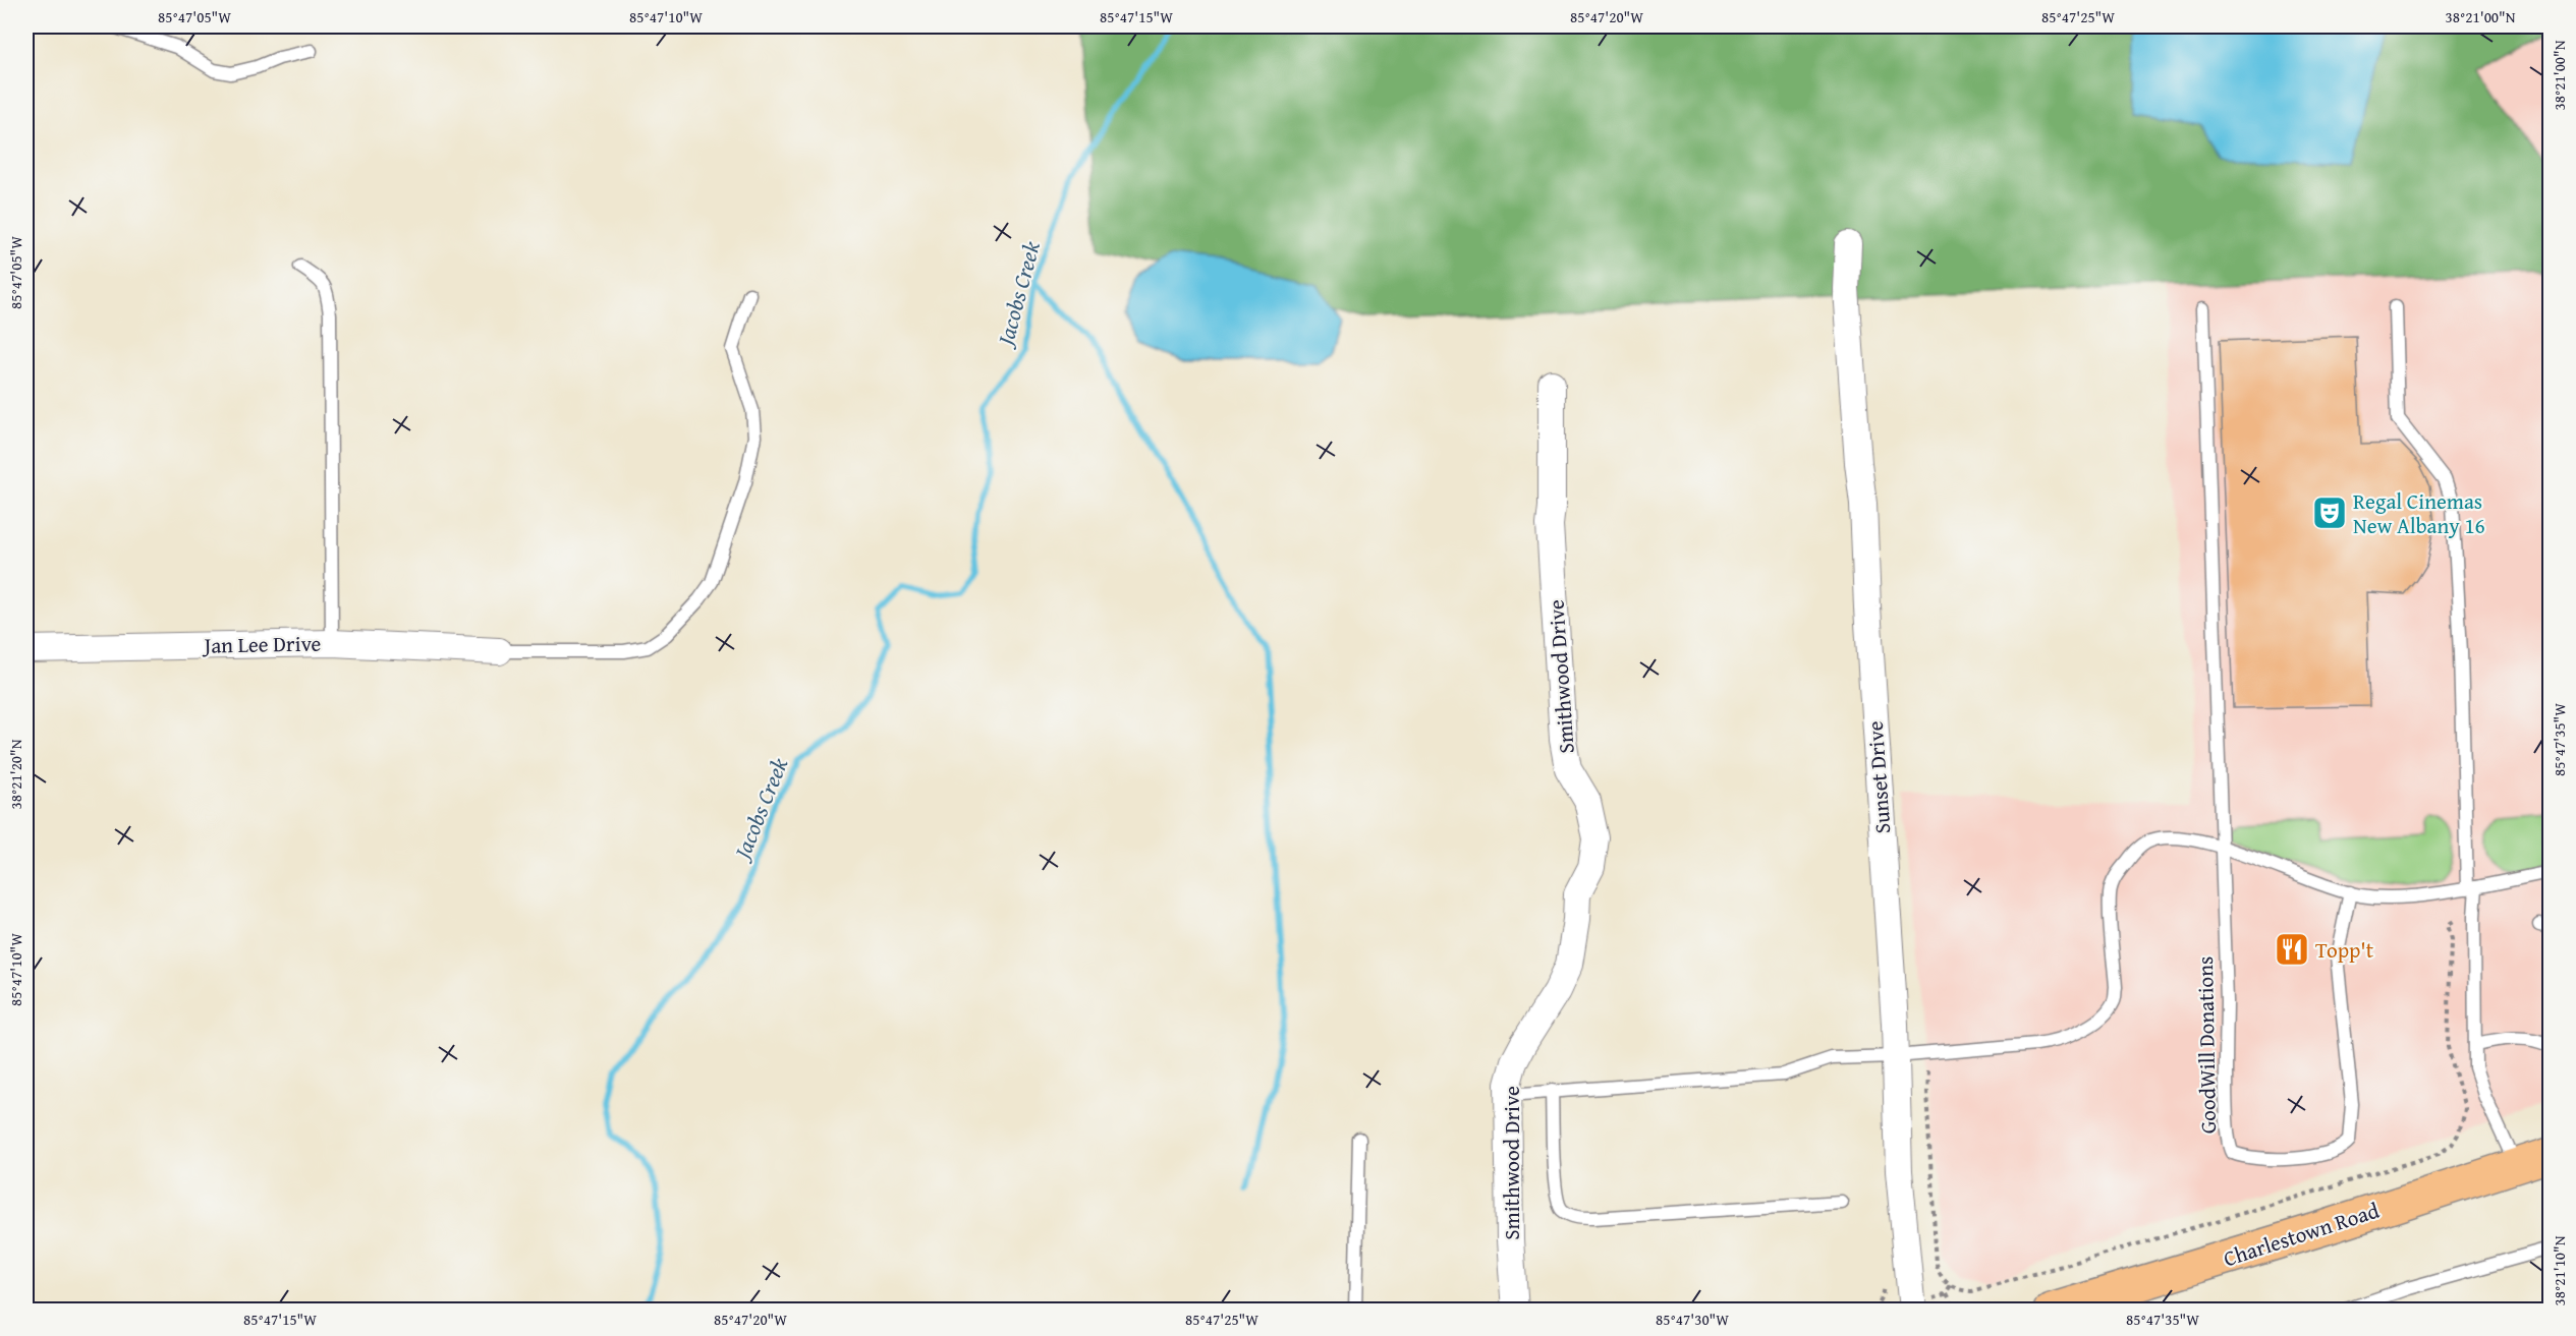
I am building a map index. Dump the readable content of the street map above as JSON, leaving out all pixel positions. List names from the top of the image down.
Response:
{
  "streets": {
    "main road": ["Charlestown Road"],
    "street": ["Jan Lee Drive", "Smithwood Drive", "Sunset Drive"],
    "lane": ["GoodWill Donations"]
  },
  "water": ["Jacobs Creek"],
  "places": {
    "theatre": ["Regal Cinemas New Albany 16"],
    "restaurant": ["Topp't"]
  },
  "coordinates": [
    "85°47'05\"W",
    "85°47'10\"W",
    "85°47'15\"W",
    "85°47'20\"W",
    "85°47'25\"W",
    "38°21'00\"N",
    "85°47'35\"W",
    "38°21'20\"N",
    "38°21'10\"N",
    "85°47'30\"W"
  ]
}
